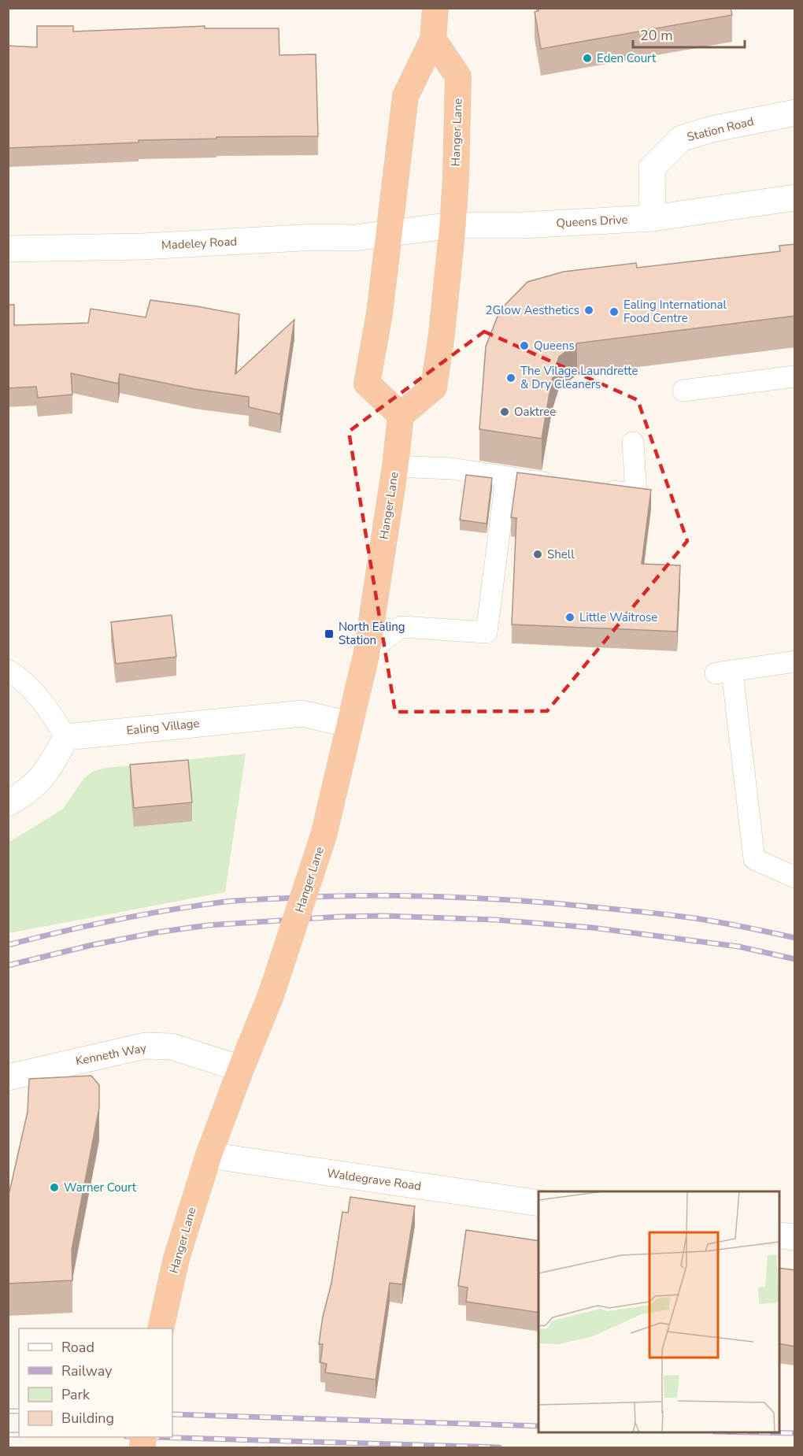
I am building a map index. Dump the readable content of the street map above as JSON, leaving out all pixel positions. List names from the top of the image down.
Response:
{
  "streets": {
    "highway": ["Hanger Lane"],
    "street": [
      "Station Road",
      "Queens Drive",
      "Madeley Road",
      "Ealing Village",
      "Kenneth Way",
      "Waldegrave Road"
    ]
  },
  "crossings": [
    ["Station Road", "Queens Drive"],
    ["Hanger Lane", "Queens Drive"],
    ["Hanger Lane", "Ealing Village"],
    ["Hanger Lane", "Kenneth Way"],
    ["Hanger Lane", "Waldegrave Road"],
    ["Queens Drive", "Madeley Road"]
  ],
  "places": {
    "other": [
      "Eden Court",
      "2Glow Aesthetics",
      "Ealing International Food Centre",
      "Queens",
      "The Vilage Laundrette & Dry Cleaners",
      "Oaktree",
      "Shell",
      "Little Waitrose",
      "Warner Court"
    ],
    "transit": ["North Ealing Station"]
  },
  "legend": [
    "Road",
    "Railway",
    "Park",
    "Building"
  ],
  "scale_bar": "20 m"
}
